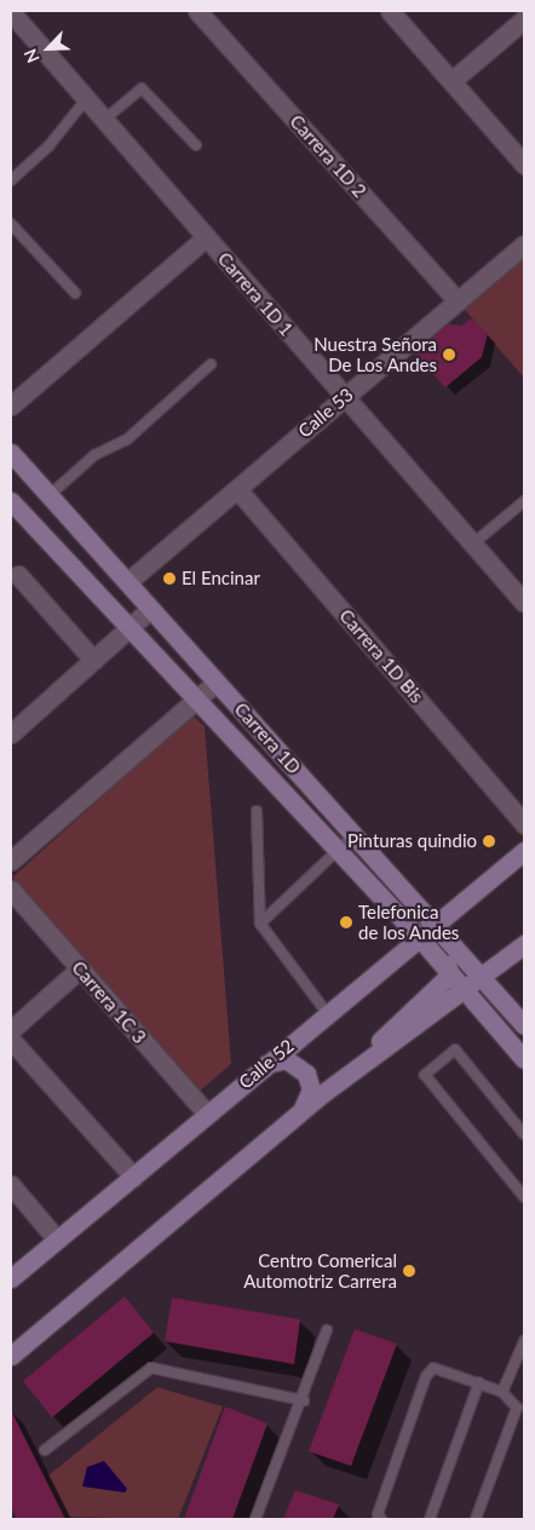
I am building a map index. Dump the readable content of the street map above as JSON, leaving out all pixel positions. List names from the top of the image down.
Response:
{
  "streets": {
    "main road": ["Carrera 1D", "Calle 52"],
    "street": [
      "Carrera 1D 2",
      "Carrera 1D 1",
      "Calle 53",
      "Carrera 1D Bis",
      "Carrera 1C 3"
    ]
  },
  "crossings": [
    ["Carrera 1D 2", "Calle 53"],
    ["Carrera 1D 1", "Calle 53"],
    ["Calle 53", "Carrera 1D Bis"],
    ["Calle 53", "Carrera 1D"],
    ["Carrera 1D", "Calle 52"],
    ["Carrera 1C 3", "Calle 52"]
  ],
  "places": [
    "Nuestra Señora De Los Andes",
    "El Encinar",
    "Pinturas quindio",
    "Telefonica de los Andes",
    "Centro Comerical Automotriz Carrera"
  ],
  "north": "bottom left"
}
